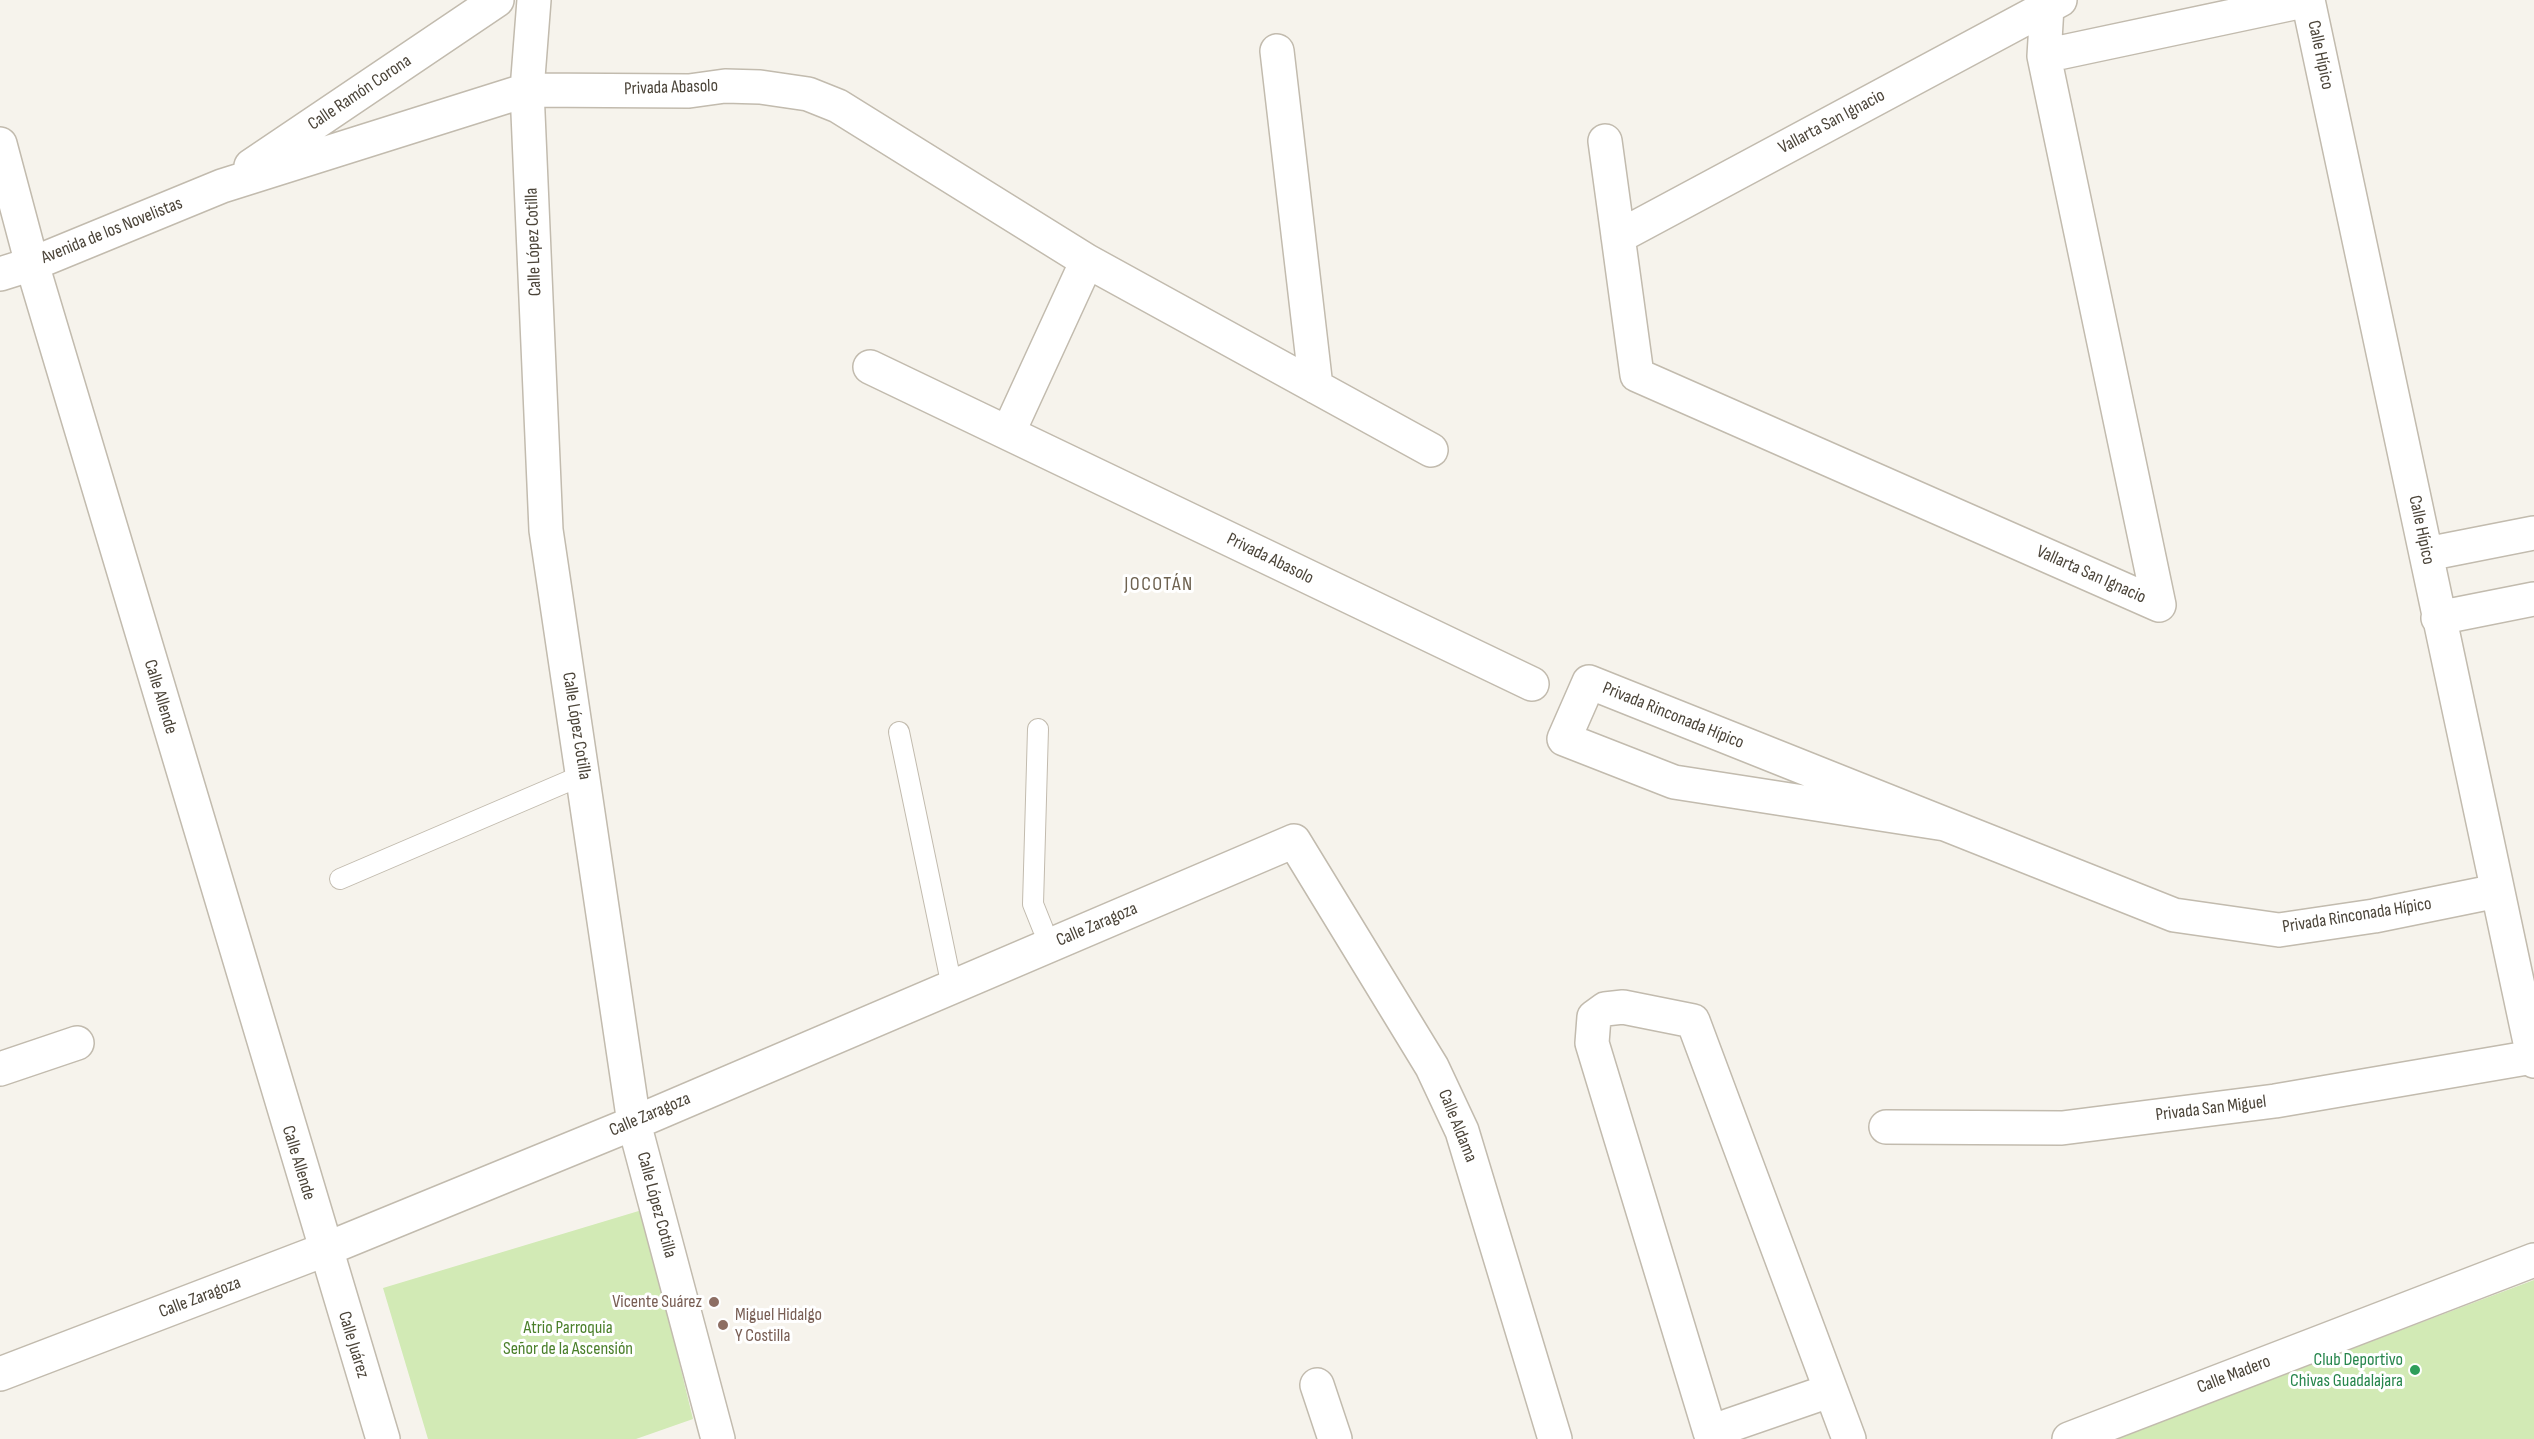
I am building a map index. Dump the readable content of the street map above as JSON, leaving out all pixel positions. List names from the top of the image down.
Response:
{
  "streets": {
    "street": [
      "Calle Hípico",
      "Privada Abasolo",
      "Calle Ramón Corona",
      "Vallarta San Ignacio",
      "Avenida de los Novelistas",
      "Calle López Cotilla",
      "Calle Allende",
      "Privada Rinconada Hípico",
      "Calle Zaragoza",
      "Privada San Miguel",
      "Calle Aldama",
      "Calle Juárez",
      "Calle Madero"
    ]
  },
  "crossings": [
    ["Calle Hípico", "Privada Rinconada Hípico"],
    ["Calle Hípico", "Privada San Miguel"],
    ["Privada Abasolo", "Calle Ramón Corona"],
    ["Privada Abasolo", "Avenida de los Novelistas"],
    ["Privada Abasolo", "Calle López Cotilla"],
    ["Calle Ramón Corona", "Avenida de los Novelistas"],
    ["Avenida de los Novelistas", "Calle Allende"],
    ["Calle López Cotilla", "Calle Zaragoza"],
    ["Calle Allende", "Calle Zaragoza"],
    ["Calle Allende", "Calle Juárez"],
    ["Calle Zaragoza", "Calle Aldama"],
    ["Calle Zaragoza", "Calle Juárez"]
  ],
  "districts": ["JOCOTÁN"],
  "parks": ["Atrio Parroquia Señor de la Ascensión"],
  "places": ["Vicente Suárez", "Miguel Hidalgo Y Costilla", "Club Deportivo Chivas Guadalajara"]
}
